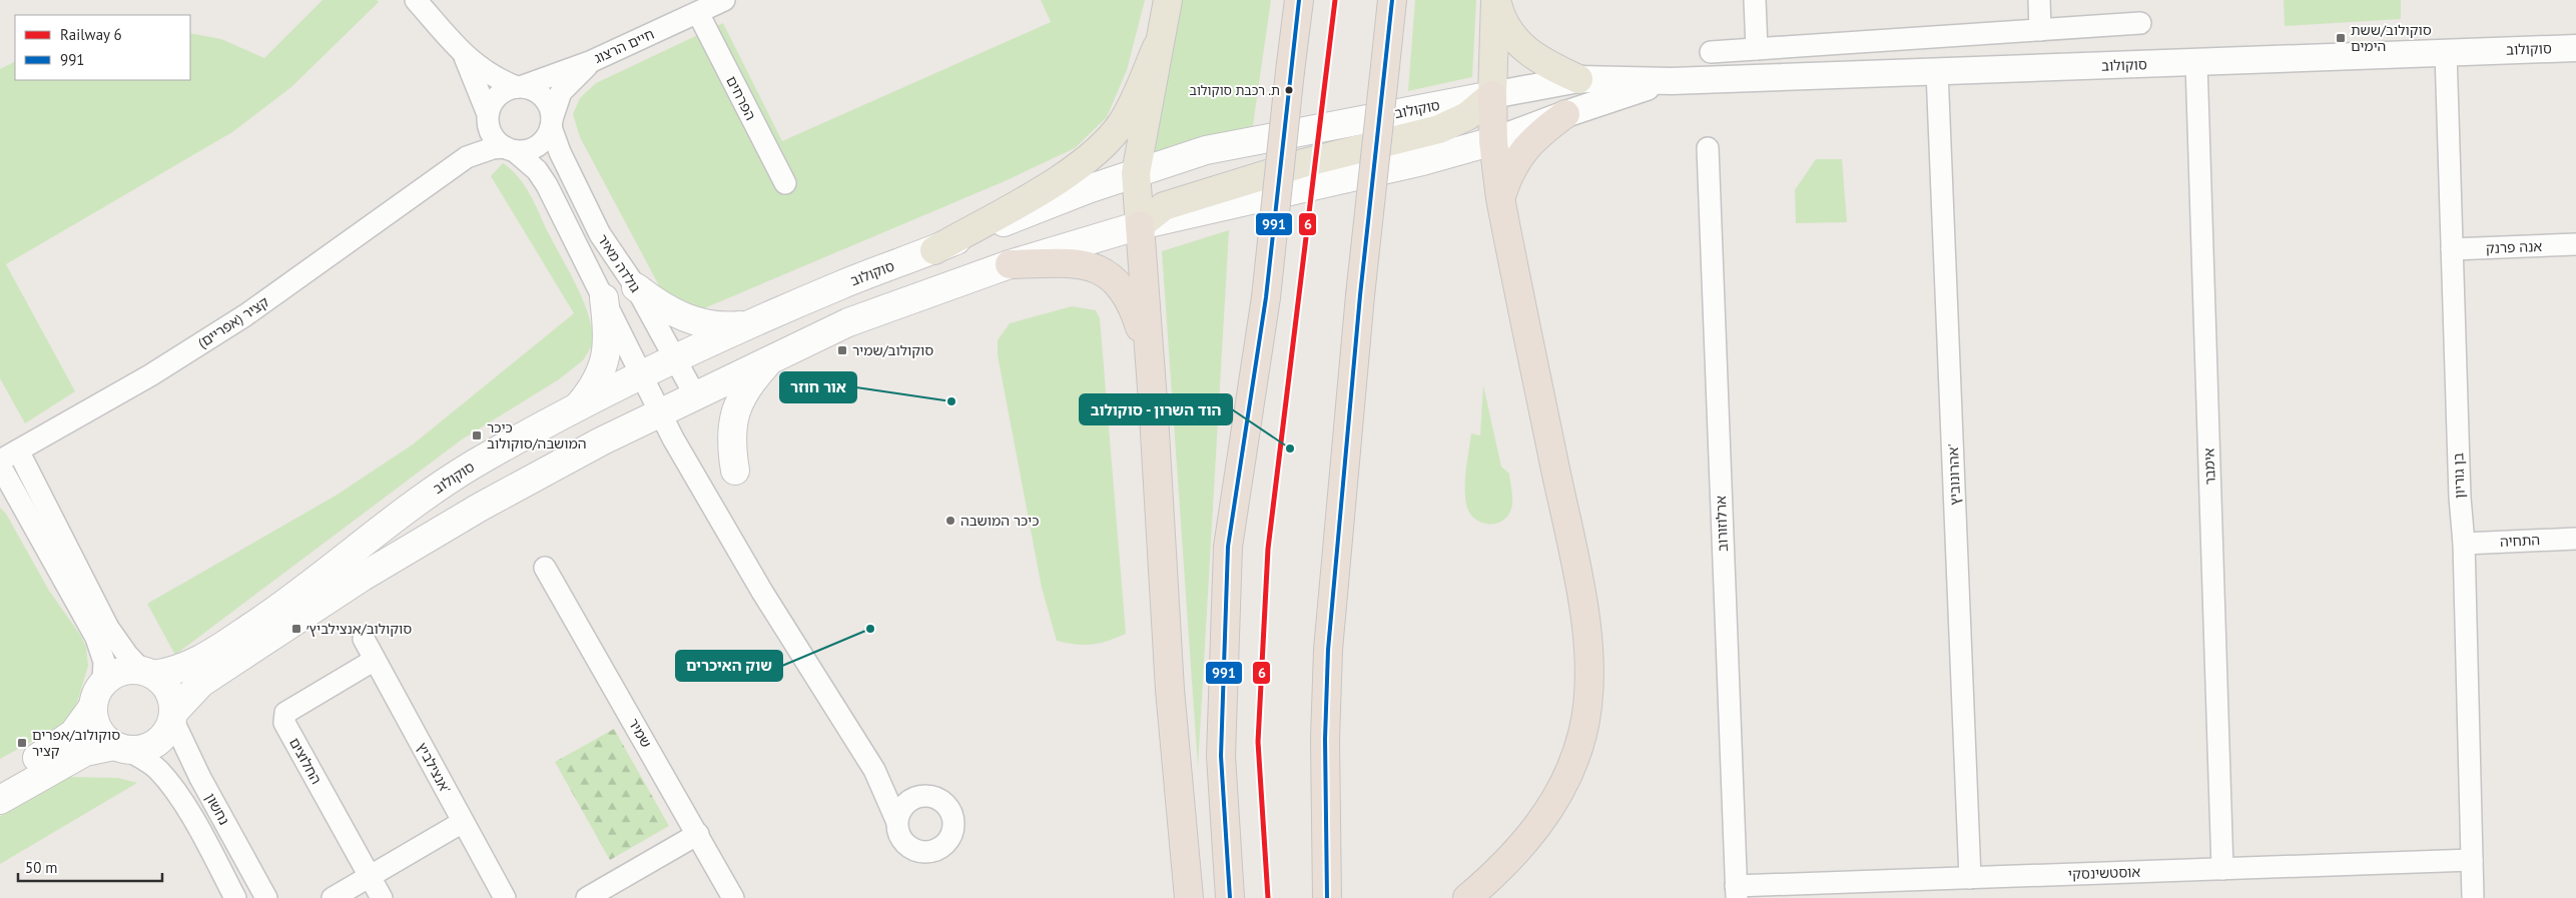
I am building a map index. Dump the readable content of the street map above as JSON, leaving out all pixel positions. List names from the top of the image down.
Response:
{
  "streets": {
    "main road": ["סוקולוב"],
    "street": [
      "חיים הרצוג",
      "הפרחים",
      "אנה פרנק",
      "גולדה מאיר",
      "קציר (אפריים)",
      "אימבר",
      "אהרונוביץ'",
      "בן גוריון",
      "ארלוזורוב",
      "התחיה",
      "שמיר",
      "החלוצים",
      "אנצילביץ'",
      "נחשון",
      "אוסטשינסקי"
    ]
  },
  "crossings": [
    ["חיים הרצוג", "הפרחים"],
    ["חיים הרצוג", "גולדה מאיר"],
    ["חיים הרצוג", "קציר (אפריים)"],
    ["סוקולוב", "גולדה מאיר"],
    ["סוקולוב", "אימבר"],
    ["סוקולוב", "אהרונוביץ'"],
    ["סוקולוב", "בן גוריון"],
    ["סוקולוב", "נחשון"],
    ["אנה פרנק", "בן גוריון"],
    ["גולדה מאיר", "קציר (אפריים)"],
    ["אימבר", "אוסטשינסקי"],
    ["אהרונוביץ'", "אוסטשינסקי"],
    ["בן גוריון", "התחיה"],
    ["בן גוריון", "אוסטשינסקי"],
    ["ארלוזורוב", "אוסטשינסקי"],
    ["החלוצים", "אנצילביץ'"]
  ],
  "places": {
    "transit": [
      "סוקולוב/ששת הימים",
      "סוקולוב/שמיר",
      "כיכר המושבה/סוקולוב",
      "סוקולוב/אנצילביץ׳",
      "סוקולוב/אפרים קציר"
    ],
    "other": [
      "ת. רכבת סוקולוב",
      "אור חוזר",
      "הוד השרון - סוקולוב",
      "כיכר המושבה",
      "שוק האיכרים"
    ]
  },
  "lines": ["rail line 6", "transit line 991"],
  "legend": ["Railway 6", "991"],
  "scale_bar": "50 m"
}
